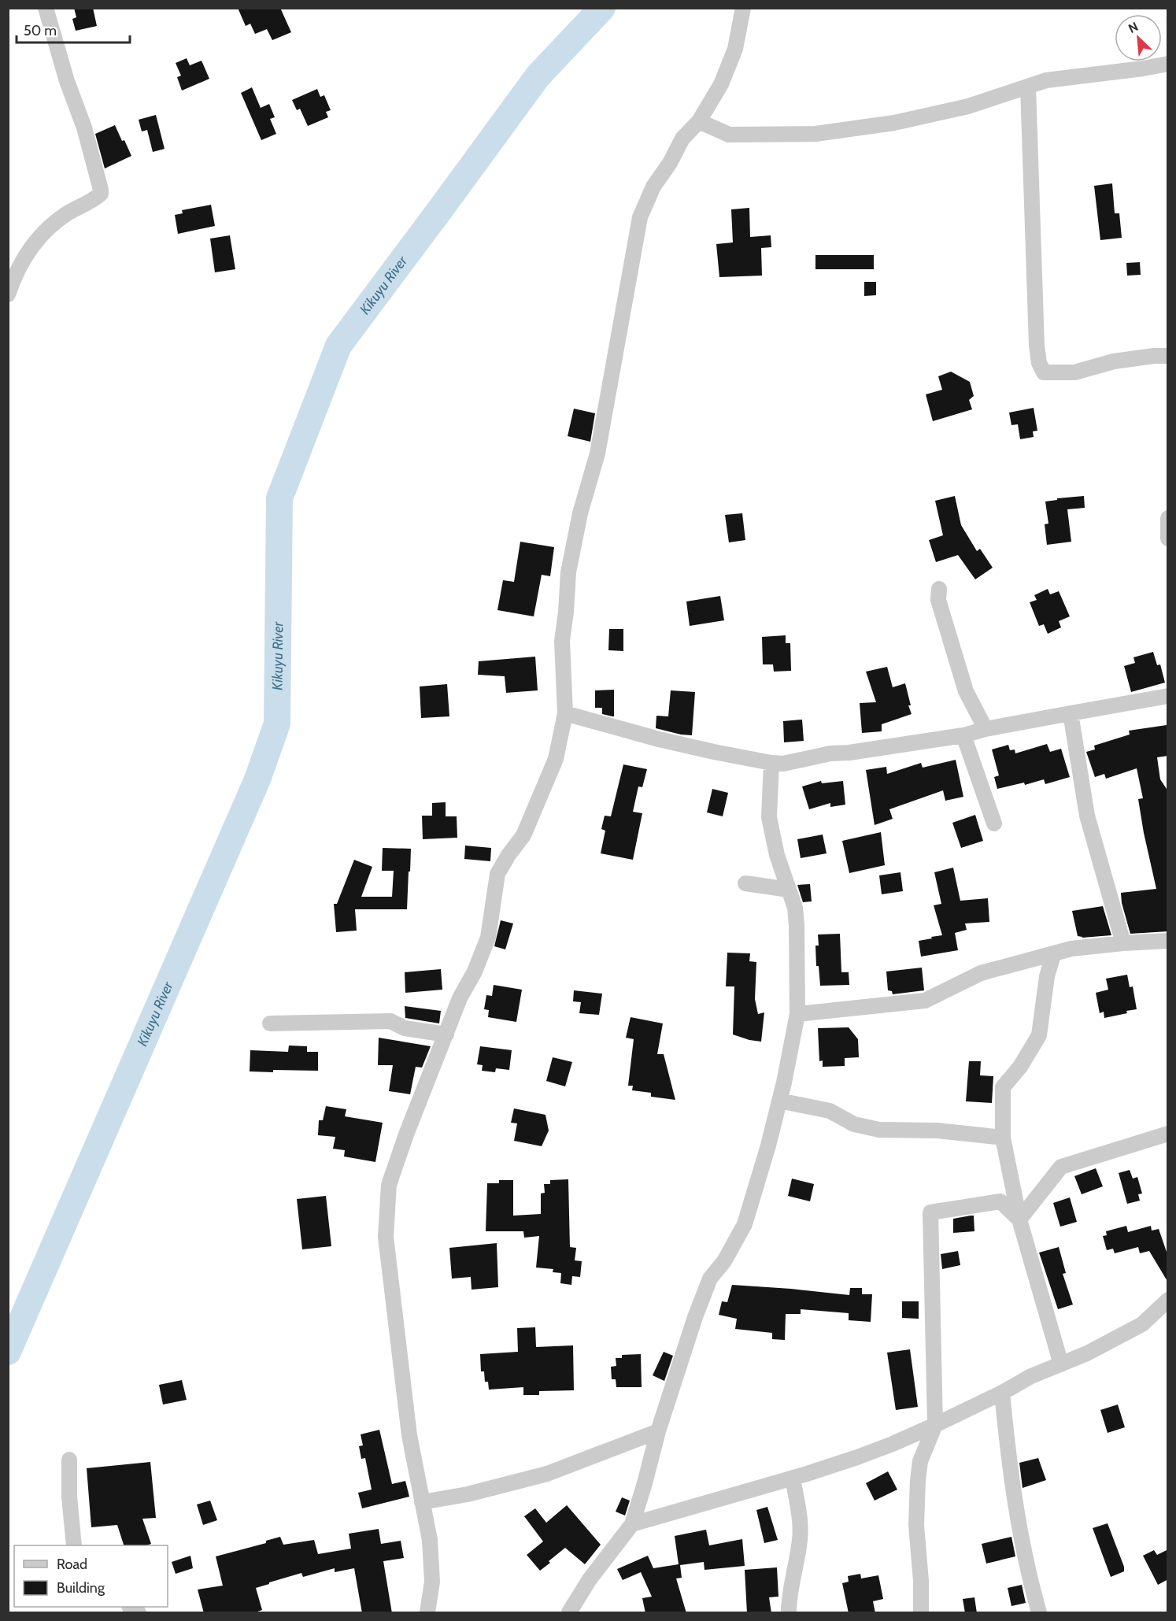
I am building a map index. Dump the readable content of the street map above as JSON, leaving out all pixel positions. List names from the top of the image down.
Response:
{
  "water": ["Kikuyu River"],
  "legend": ["Road", "Building"],
  "scale_bar": "50 m",
  "north": "top left"
}
